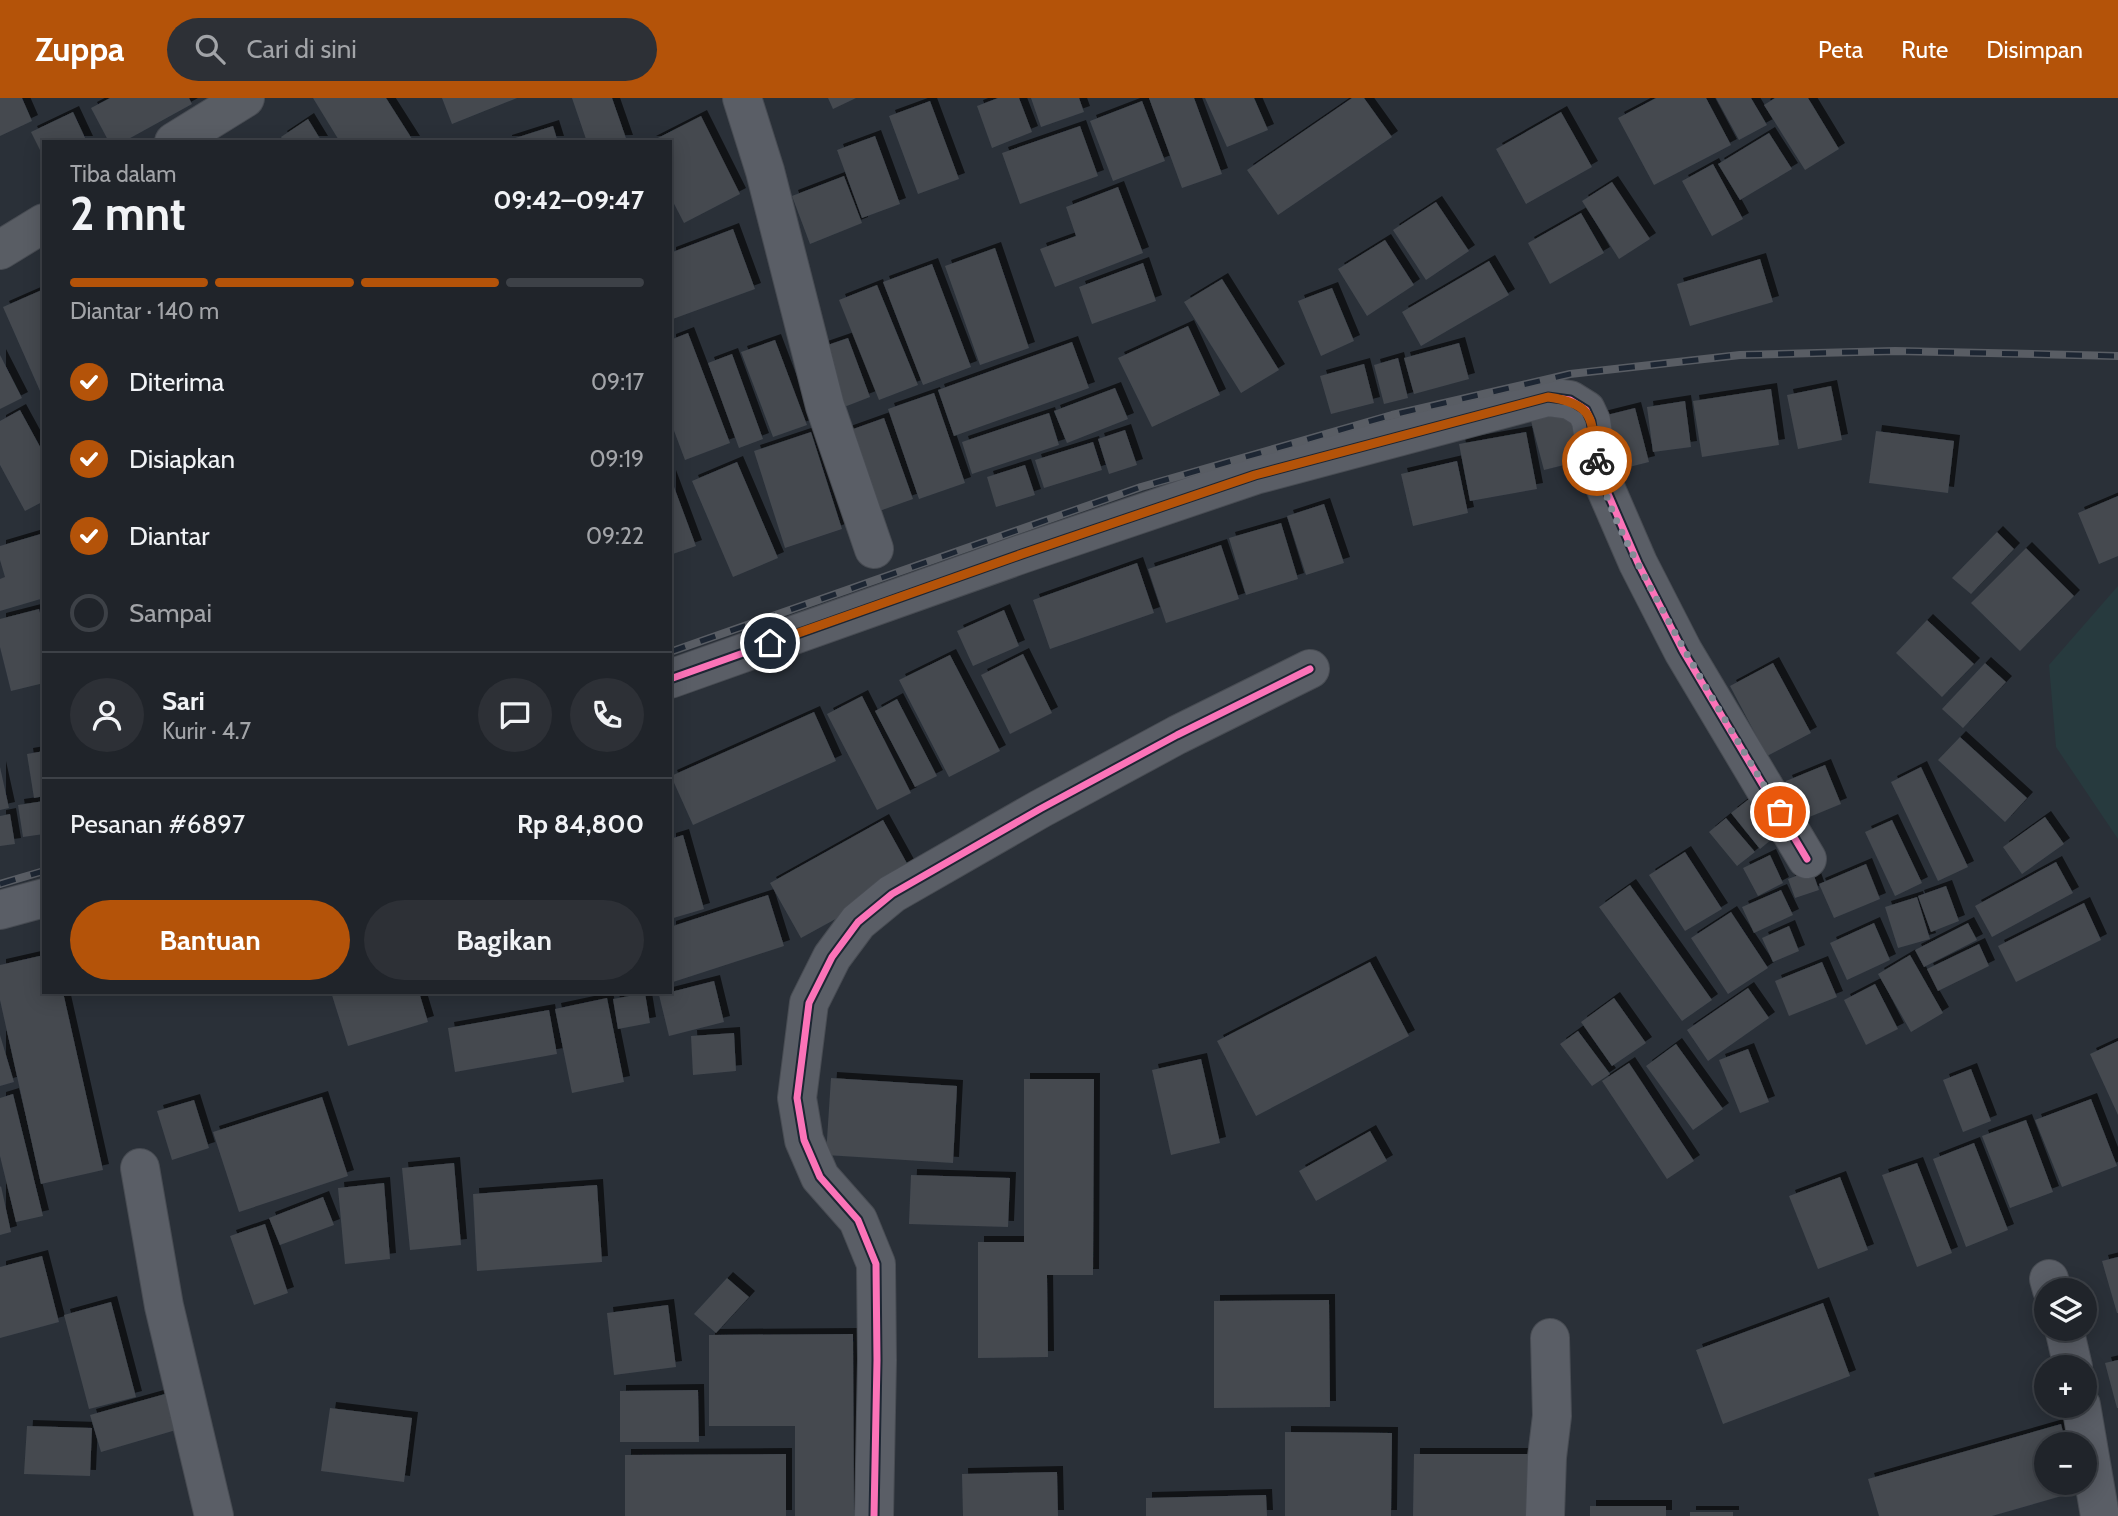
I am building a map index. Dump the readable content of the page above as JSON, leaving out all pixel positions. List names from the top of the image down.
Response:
{
  "page": {
    "header": "Zuppa",
    "search": "Cari di sini",
    "nav": ["Peta", "Rute", "Disimpan"],
    "heading": ["2 mnt", "Tiba dalam", "09:42–09:47"],
    "panel": [
      "Sari",
      "Kurir · 4.7",
      "Pesanan #6897",
      "Rp 84,800"
    ],
    "bar": "Diantar · 140 m",
    "list": [
      ["Diterima", "09:17"],
      ["Disiapkan", "09:19"],
      ["Diantar", "09:22"],
      "Sampai"
    ],
    "buttons": ["Bantuan", "Bagikan"],
    "map_buttons": ["+", "−"]
  }
}
